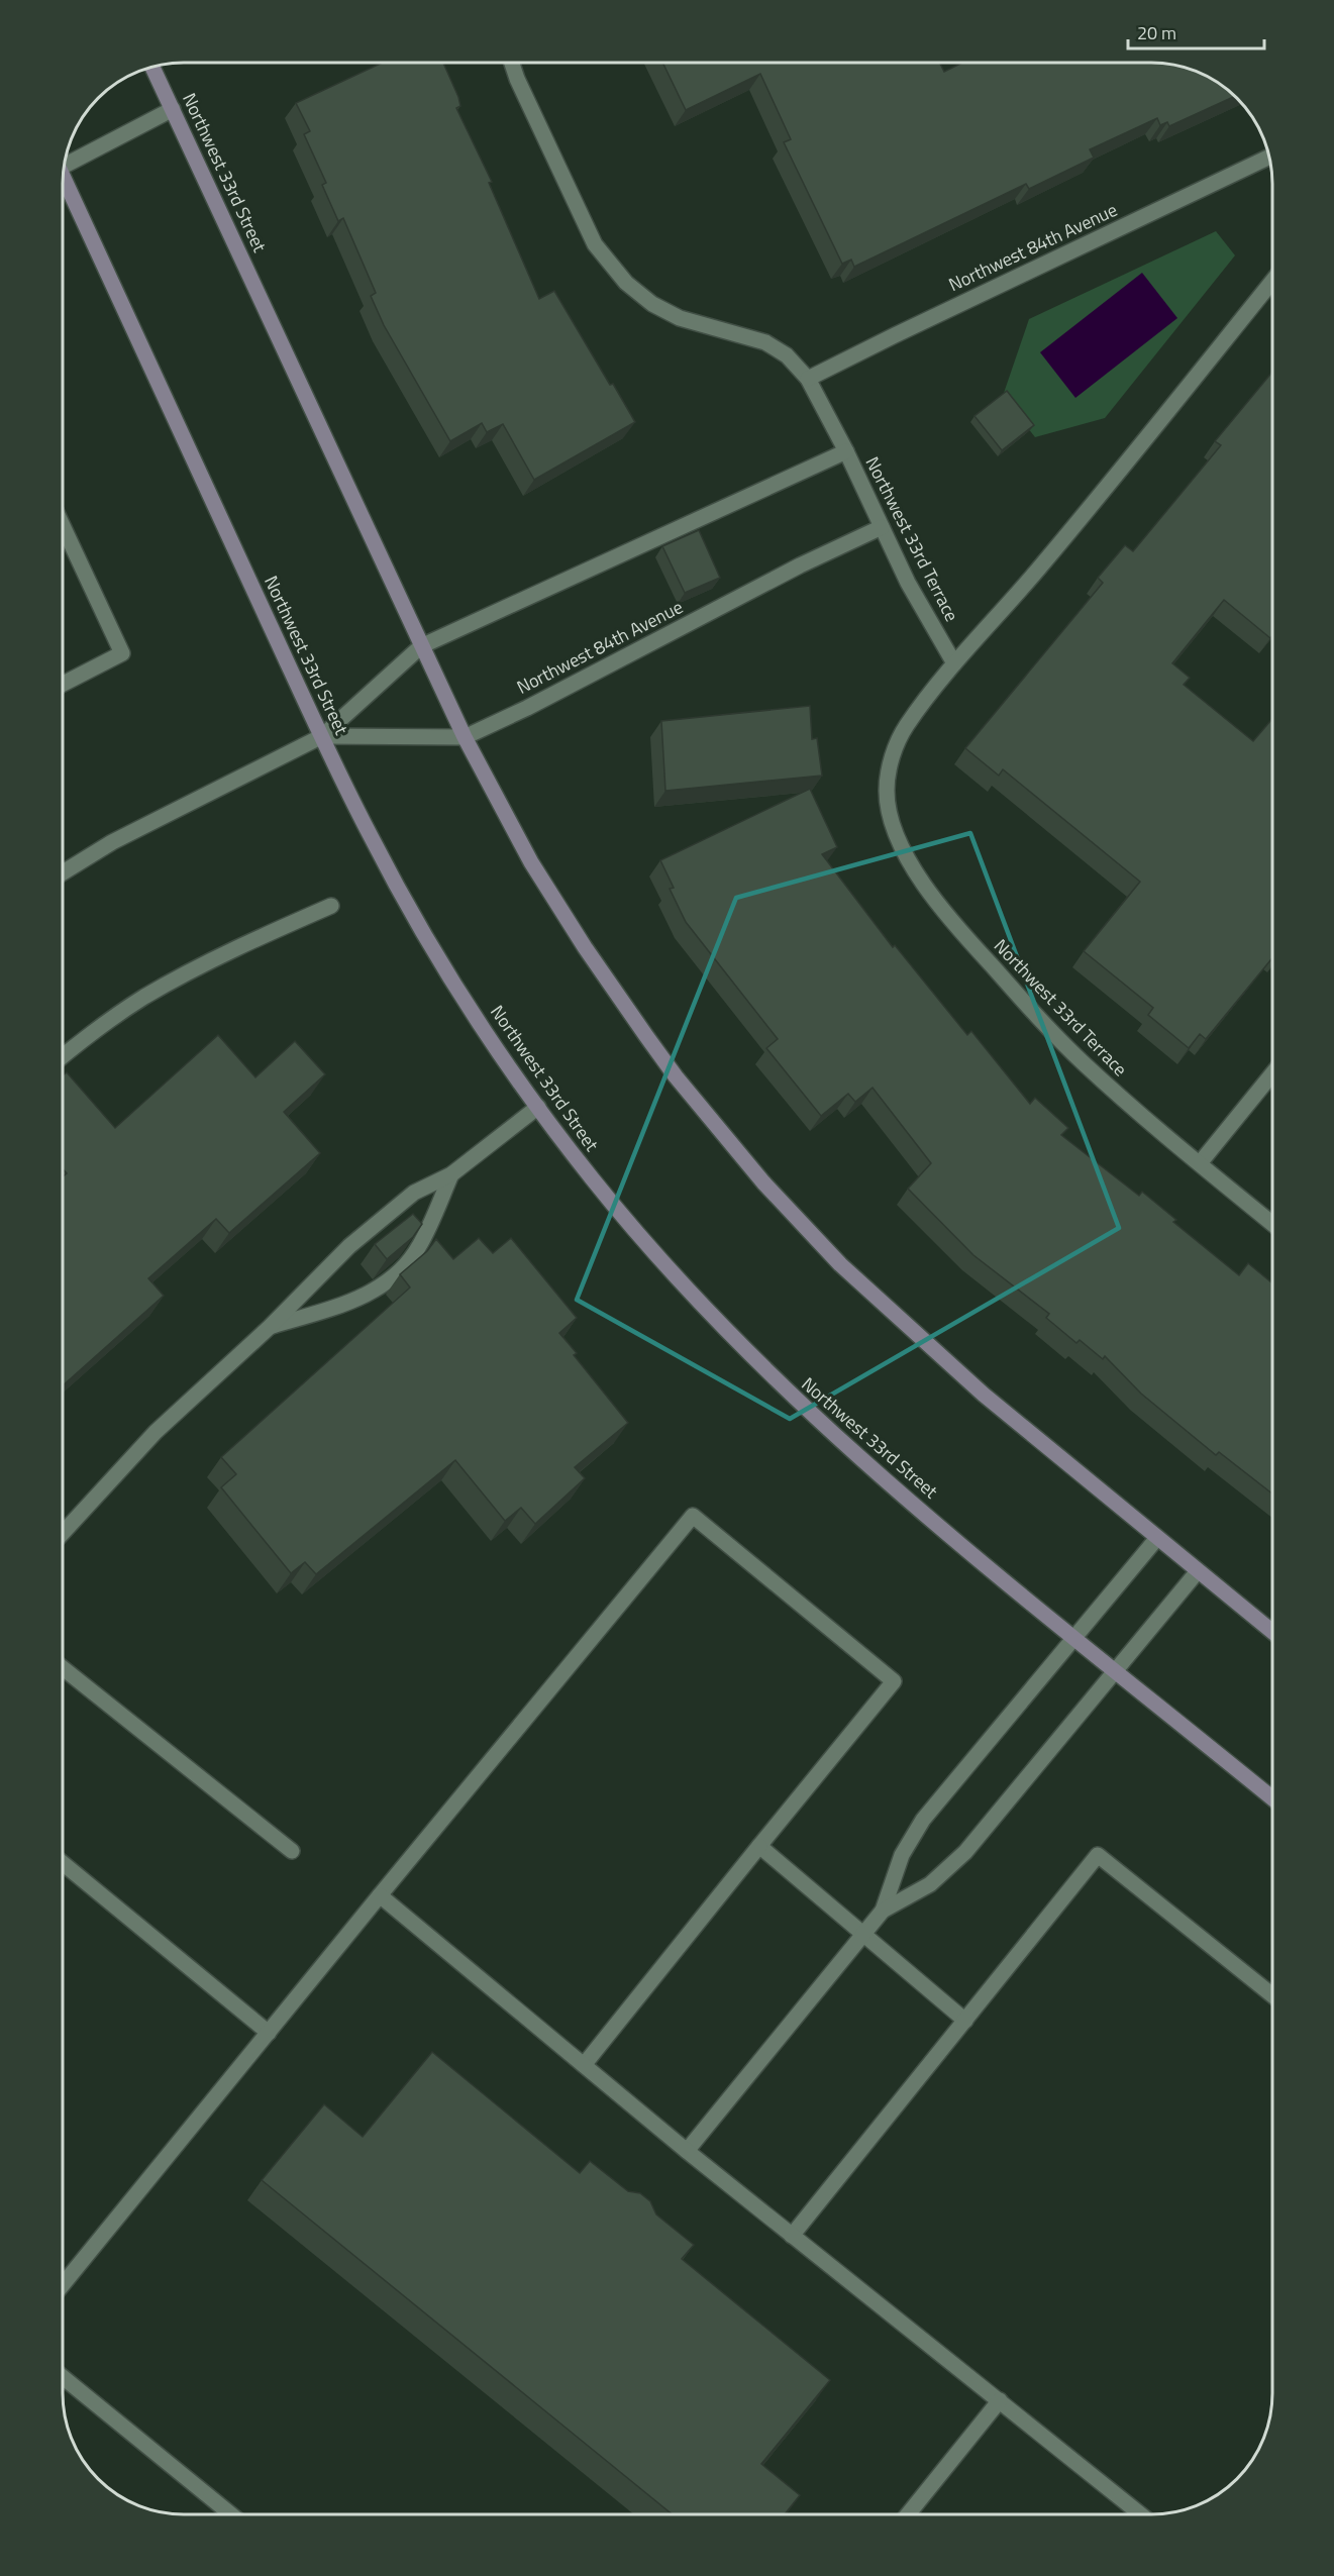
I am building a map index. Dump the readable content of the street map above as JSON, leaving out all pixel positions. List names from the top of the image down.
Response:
{
  "streets": {
    "street": ["Northwest 33rd Street", "Northwest 84th Avenue", "Northwest 33rd Terrace"]
  },
  "crossings": [
    ["Northwest 33rd Street", "Northwest 84th Avenue"],
    ["Northwest 84th Avenue", "Northwest 33rd Terrace"]
  ],
  "scale_bar": "20 m"
}
